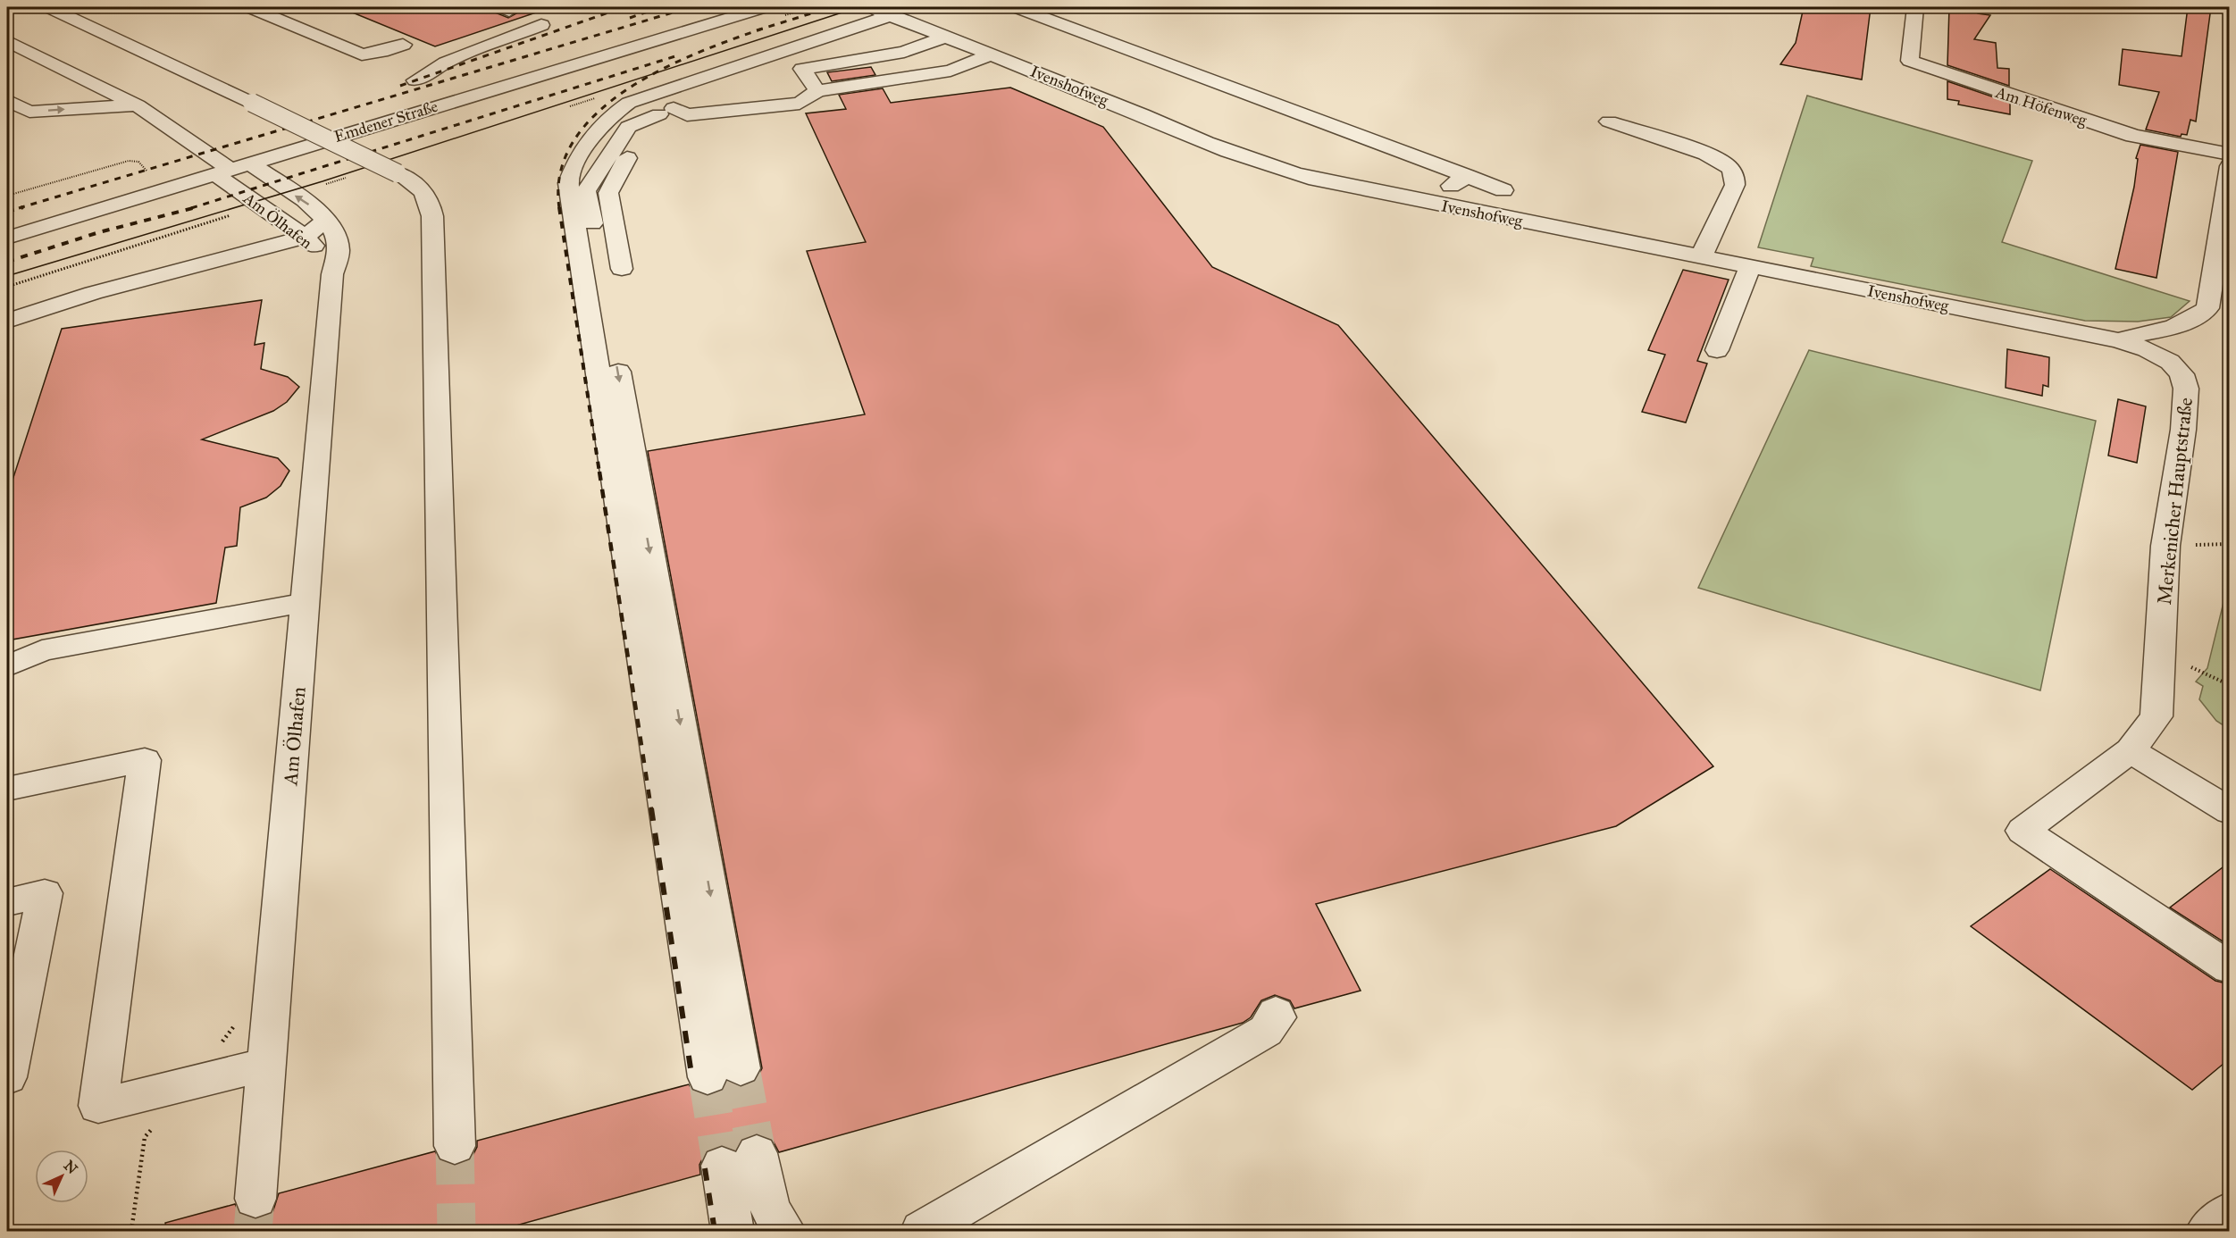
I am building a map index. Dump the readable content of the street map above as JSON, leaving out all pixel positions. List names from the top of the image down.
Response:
{
  "streets": {
    "street": [
      "Ivenshofweg",
      "Am Höfenweg",
      "Emdener Straße",
      "Am Ölhafen",
      "Merkenicher Hauptstraße"
    ]
  },
  "crossings": [
    ["Ivenshofweg", "Merkenicher Hauptstraße"],
    ["Emdener Straße", "Am Ölhafen"]
  ],
  "north": "top right"
}
